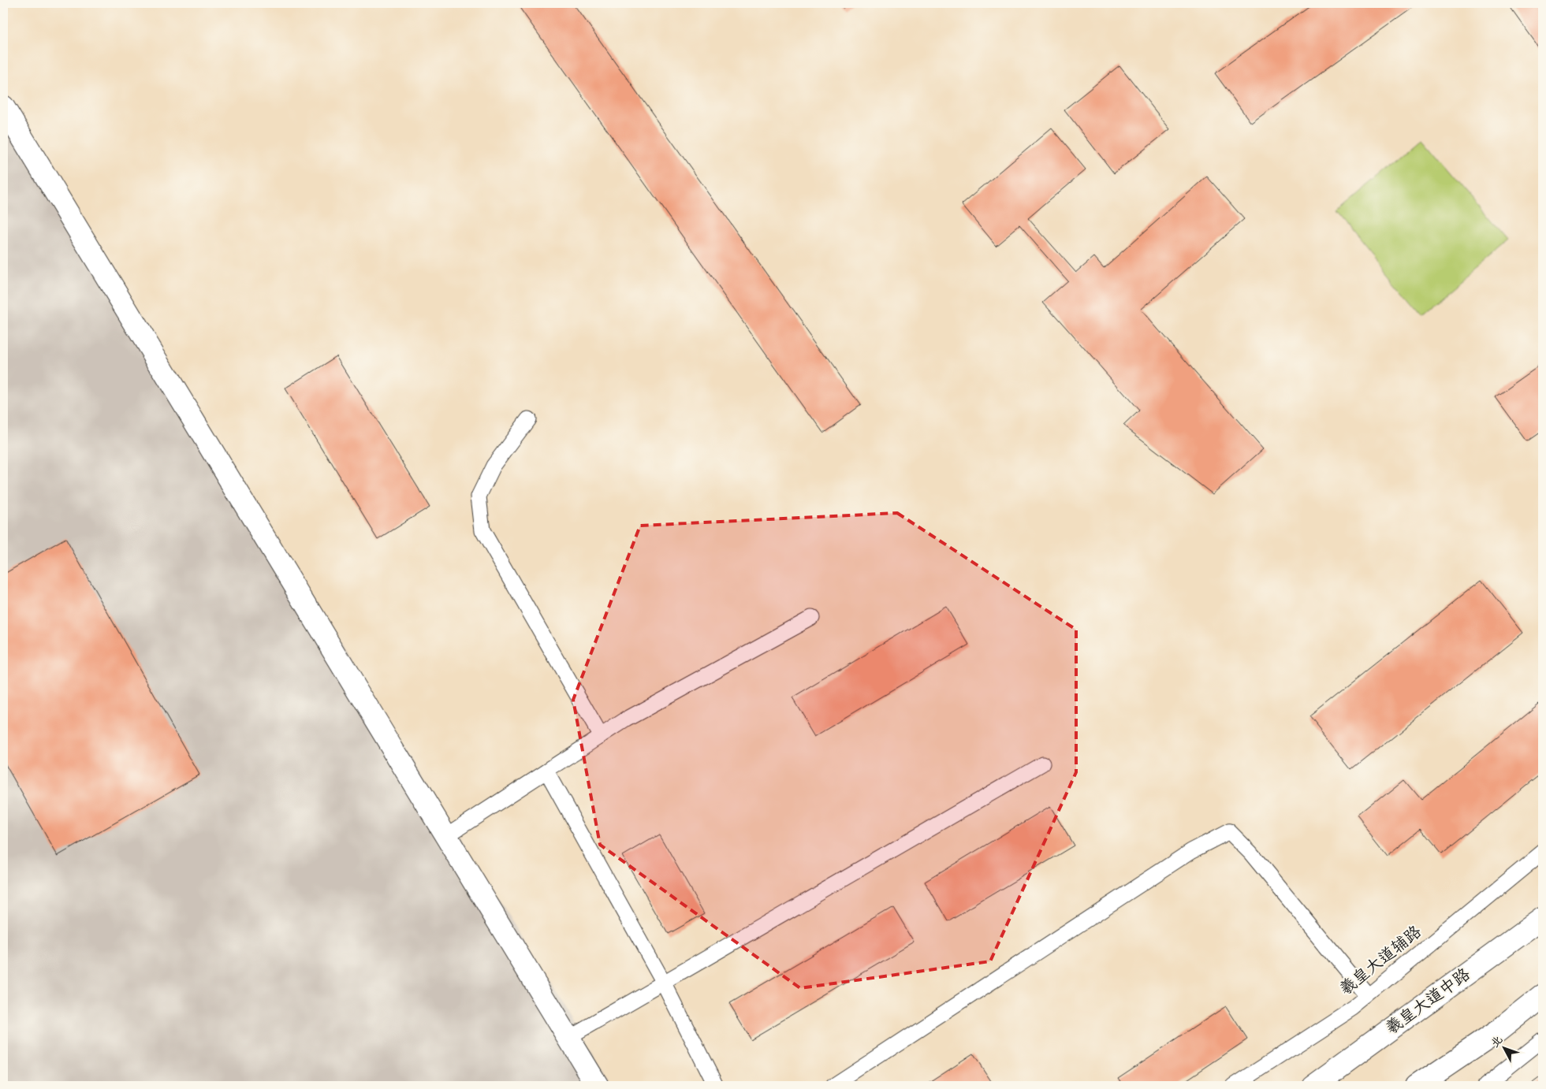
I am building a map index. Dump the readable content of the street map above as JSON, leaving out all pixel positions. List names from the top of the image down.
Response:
{
  "streets": {
    "street": ["羲皇大道中路"],
    "lane": ["羲皇大道辅路"]
  },
  "north": "top left"
}
